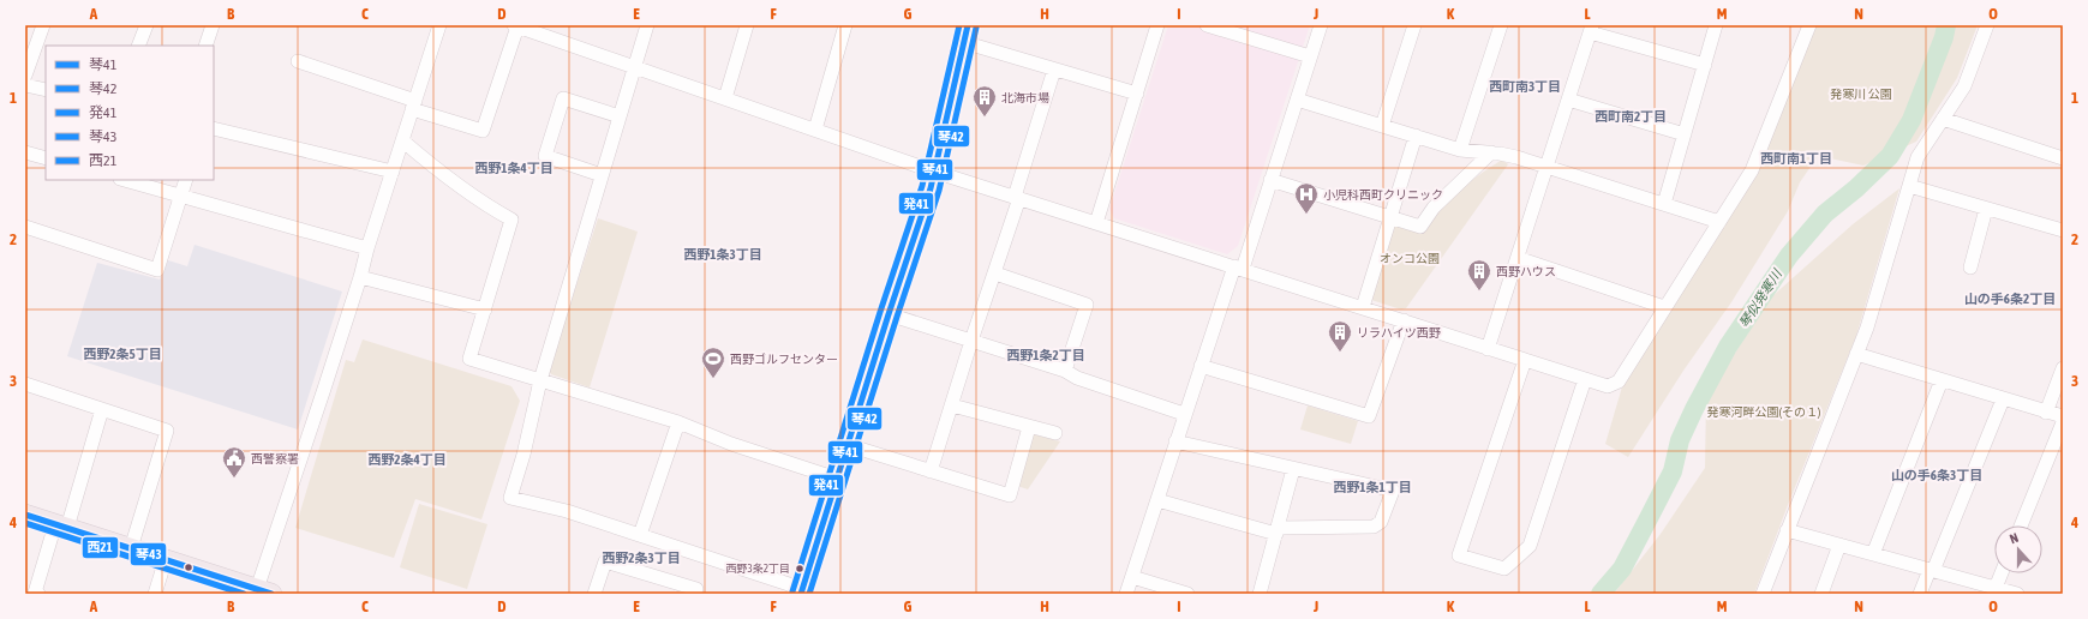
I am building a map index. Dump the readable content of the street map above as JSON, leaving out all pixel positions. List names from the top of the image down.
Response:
{
  "districts": [
    "西町南3丁目",
    "西町南2丁目",
    "西町南1丁目",
    "西野1条4丁目",
    "西野1条3丁目",
    "山の手6条2丁目",
    "西野2条5丁目",
    "西野1条2丁目",
    "西野2条4丁目",
    "山の手6条3丁目",
    "西野1条1丁目",
    "西野2条3丁目"
  ],
  "water": ["琴似発寒川"],
  "parks": ["発寒川 公園", "オンコ公園", "発寒河畔公園(その１)"],
  "places": {
    "building": ["北海市場", "西野ハウス", "リラハイツ西野"],
    "hospital": ["小児科西町クリニック"],
    "sports": ["西野ゴルフセンター"],
    "public building": ["西警察署"],
    "other": ["西野3条2丁目"]
  },
  "lines": [
    "transit line 琴41",
    "transit line 発41",
    "transit line 琴42",
    "transit line 琴43",
    "transit line 西21"
  ],
  "legend": [
    "琴41",
    "琴42",
    "発41",
    "琴43",
    "西21"
  ],
  "north": "top",
  "grid": {
    "columns": [
      "A",
      "B",
      "C",
      "D",
      "E",
      "F",
      "G",
      "H",
      "I",
      "J",
      "K",
      "L",
      "M",
      "N",
      "O"
    ],
    "rows": [
      "1",
      "2",
      "3",
      "4"
    ]
  }
}
